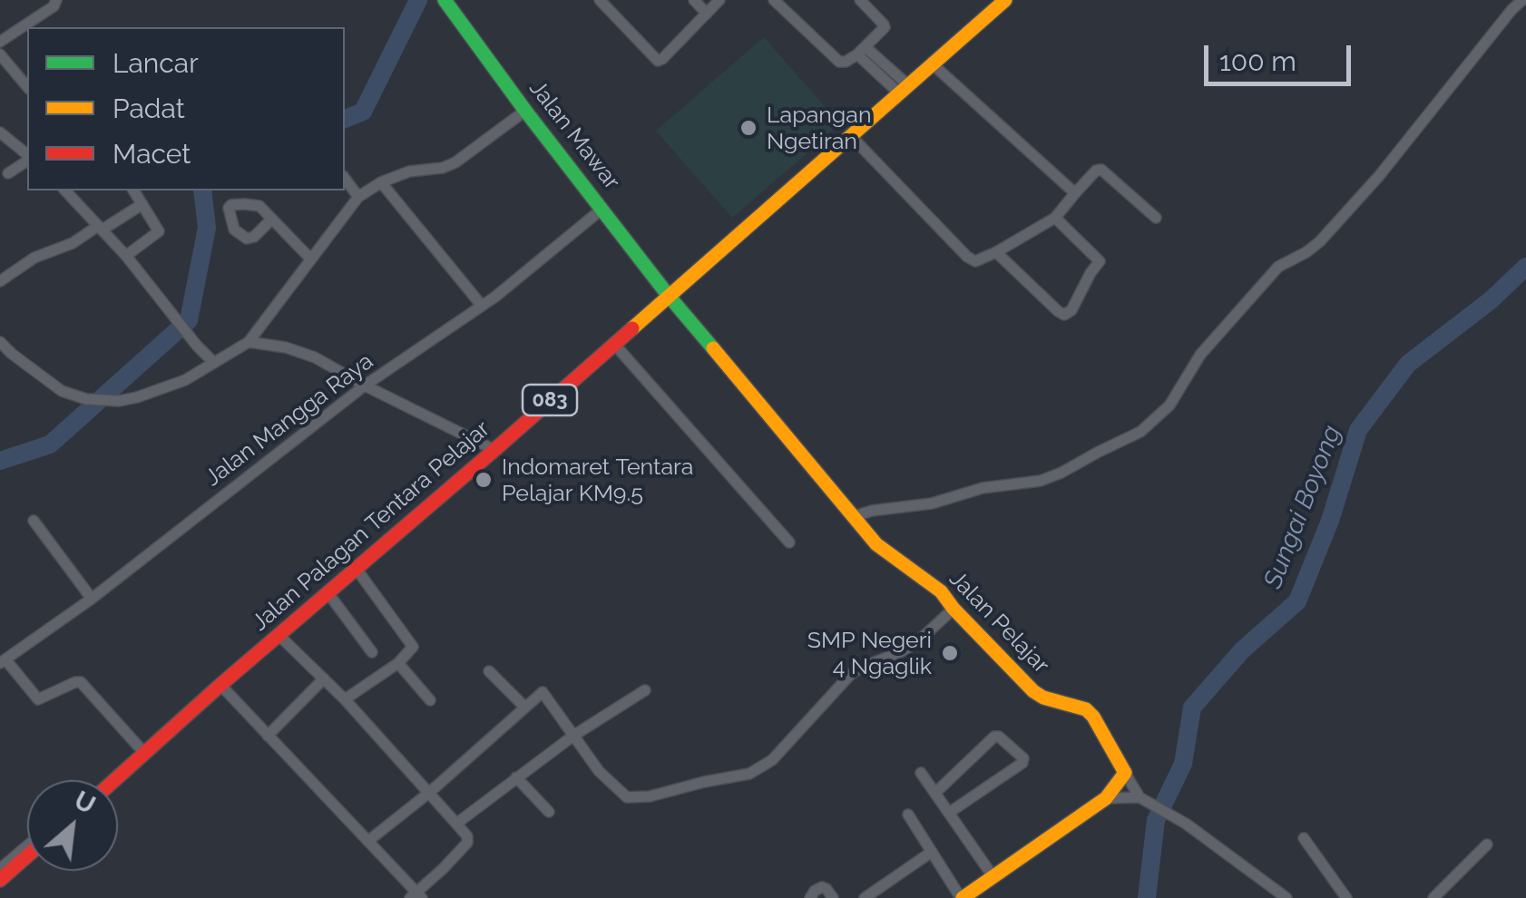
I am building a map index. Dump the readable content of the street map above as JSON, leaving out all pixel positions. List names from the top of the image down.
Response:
{
  "streets": {
    "main road": [
      "Jalan Mawar",
      "083",
      "Jalan Palagan Tentara Pelajar",
      "Jalan Pelajar"
    ],
    "street": ["Jalan Mangga Raya"]
  },
  "crossings": [
    ["Jalan Mawar", "Jalan Mangga Raya"],
    ["Jalan Mawar", "Jalan Palagan Tentara Pelajar"],
    ["Jalan Mawar", "Jalan Pelajar"],
    ["Jalan Palagan Tentara Pelajar", "Jalan Pelajar"]
  ],
  "water": ["Sungai Boyong"],
  "places": ["Lapangan Ngetiran", "Indomaret Tentara Pelajar KM9.5", "SMP Negeri 4 Ngaglik"],
  "legend": ["Lancar", "Padat", "Macet"],
  "scale_bar": "100 m",
  "north": "top right"
}
